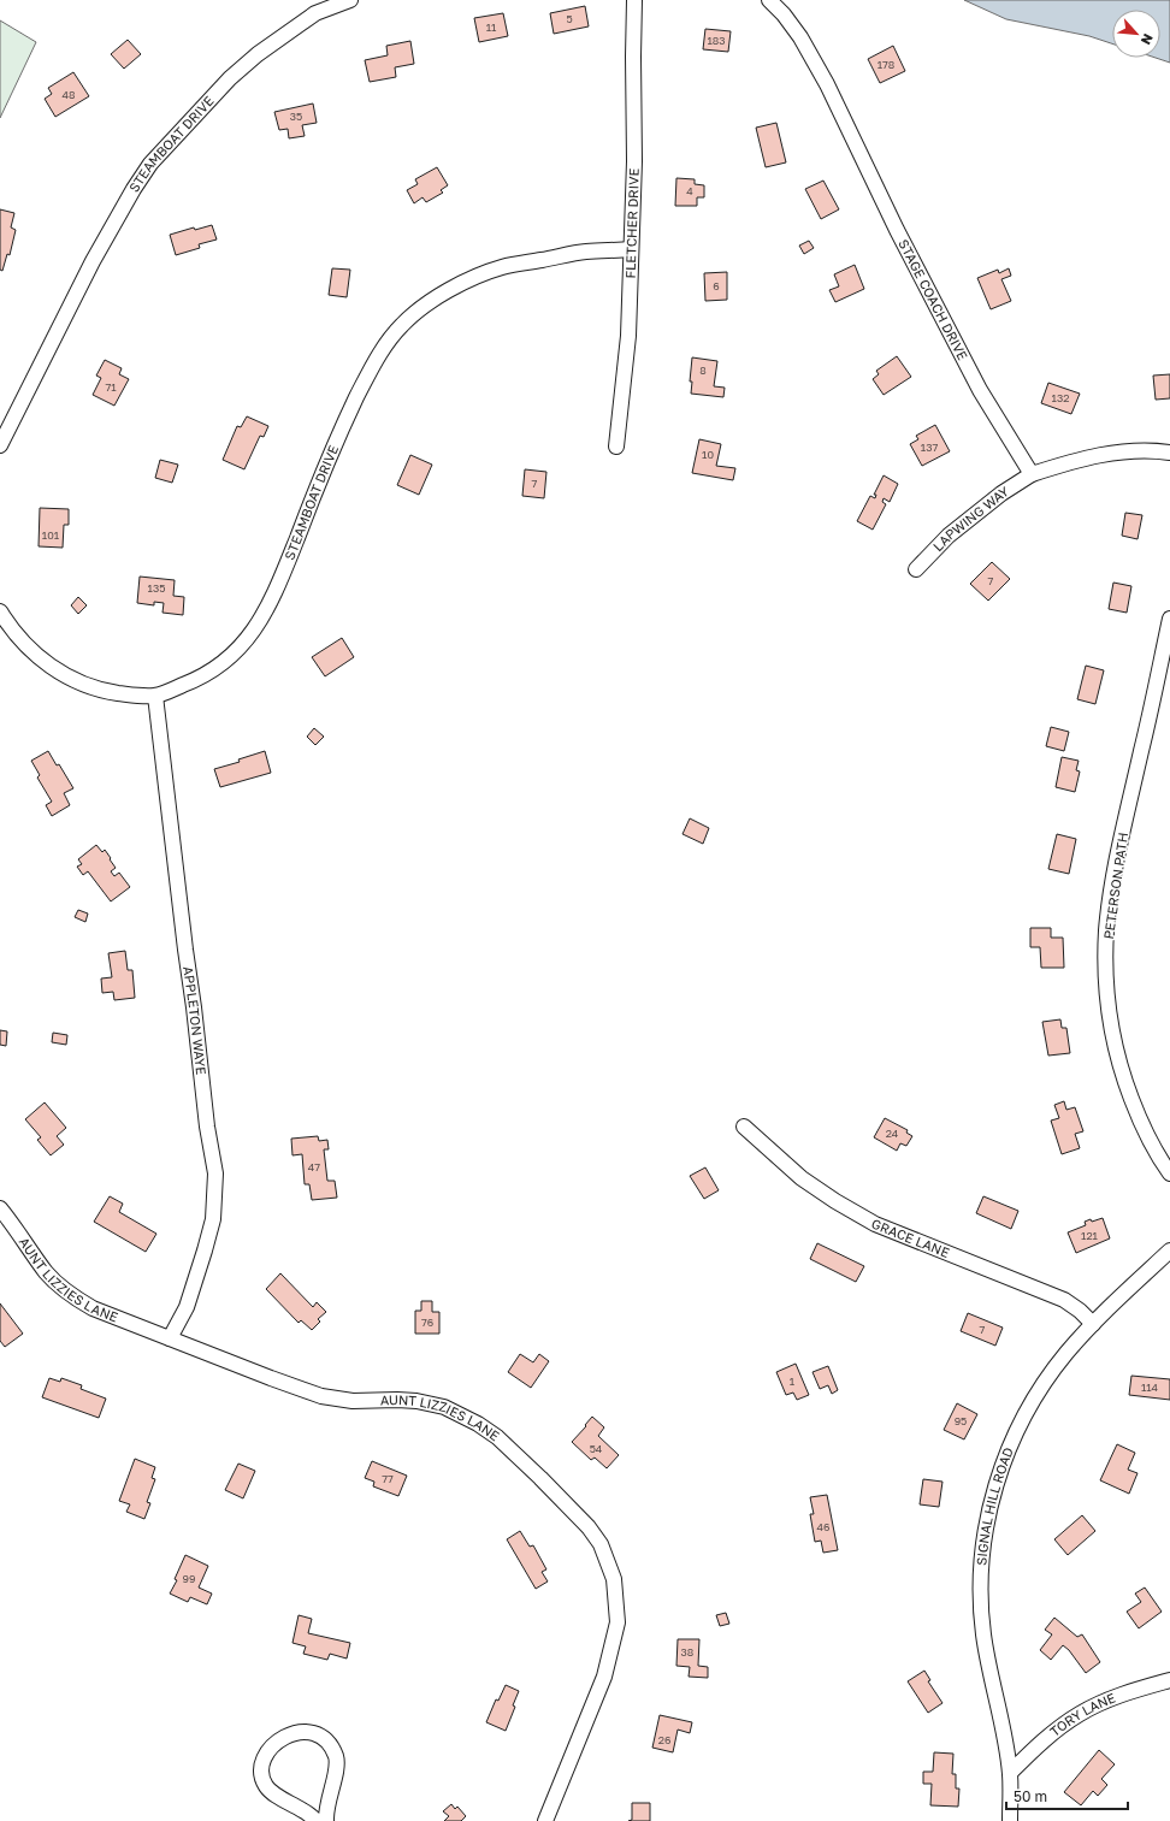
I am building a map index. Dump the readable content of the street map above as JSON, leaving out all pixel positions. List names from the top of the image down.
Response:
{
  "streets": {
    "street": [
      "STEAMBOAT DRIVE",
      "FLETCHER DRIVE",
      "STAGE COACH DRIVE",
      "LAPWING WAY",
      "PETERSON PATH",
      "APPLETON WAYE",
      "GRACE LANE",
      "AUNT LIZZIES LANE",
      "SIGNAL HILL ROAD",
      "TORY LANE"
    ]
  },
  "crossings": [
    ["STEAMBOAT DRIVE", "FLETCHER DRIVE"],
    ["STEAMBOAT DRIVE", "APPLETON WAYE"],
    ["STAGE COACH DRIVE", "LAPWING WAY"],
    ["APPLETON WAYE", "AUNT LIZZIES LANE"],
    ["GRACE LANE", "SIGNAL HILL ROAD"],
    ["SIGNAL HILL ROAD", "TORY LANE"]
  ],
  "house_numbers": [
    "5",
    "11",
    "183",
    "178",
    "48",
    "35",
    "4",
    "6",
    "8",
    "71",
    "132",
    "137",
    "10",
    "7",
    "101",
    "7",
    "135",
    "24",
    "47",
    "121",
    "76",
    "7",
    "1",
    "114",
    "95",
    "54",
    "77",
    "46",
    "99",
    "38",
    "26"
  ],
  "scale_bar": "50 m",
  "north": "bottom right"
}
